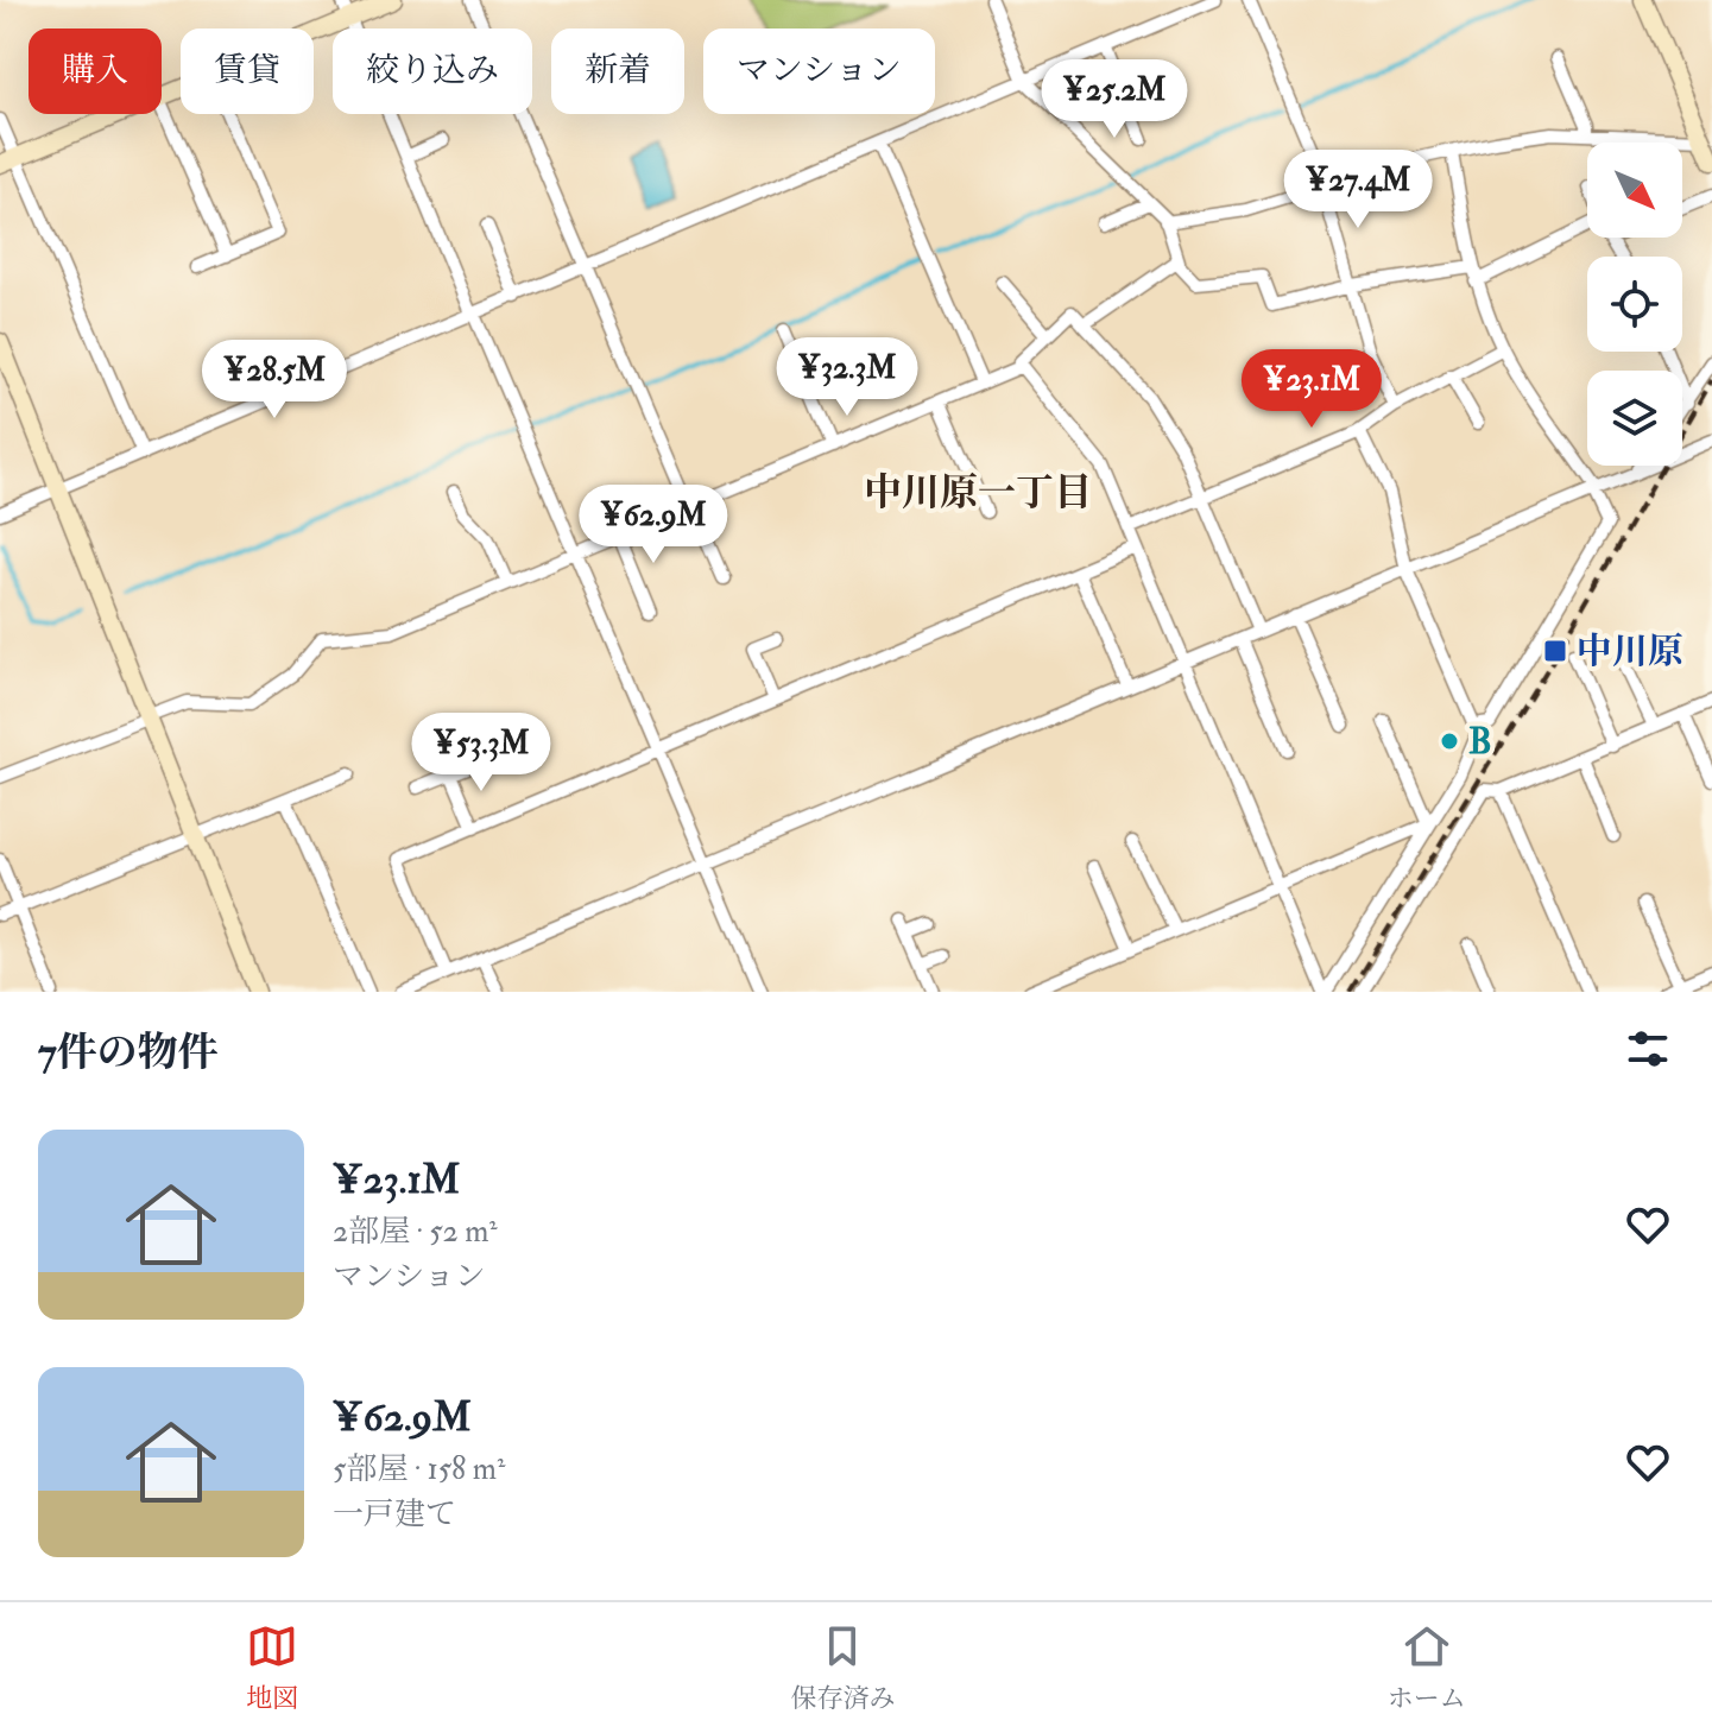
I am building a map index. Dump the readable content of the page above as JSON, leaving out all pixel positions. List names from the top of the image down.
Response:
{
  "districts": ["中川原一丁目"],
  "places": {
    "transit": ["中川原"],
    "other": ["B"]
  },
  "north": "bottom right",
  "page": {
    "chip": [
      "購入",
      "賃貸",
      "絞り込み",
      "新着",
      "マンション"
    ],
    "price": [
      "¥25.2M",
      "¥27.4M",
      "¥32.3M",
      "¥28.5M",
      "¥23.1M",
      "¥62.9M",
      "¥53.3M"
    ],
    "heading": "7件の物件",
    "list": [
      {
        "name": "¥23.1M",
        "note": "2部屋 · 52 m² · マンション"
      },
      {
        "name": "¥62.9M",
        "note": "5部屋 · 158 m² · 一戸建て"
      }
    ],
    "tabs": ["地図", "保存済み", "ホーム"]
  }
}
